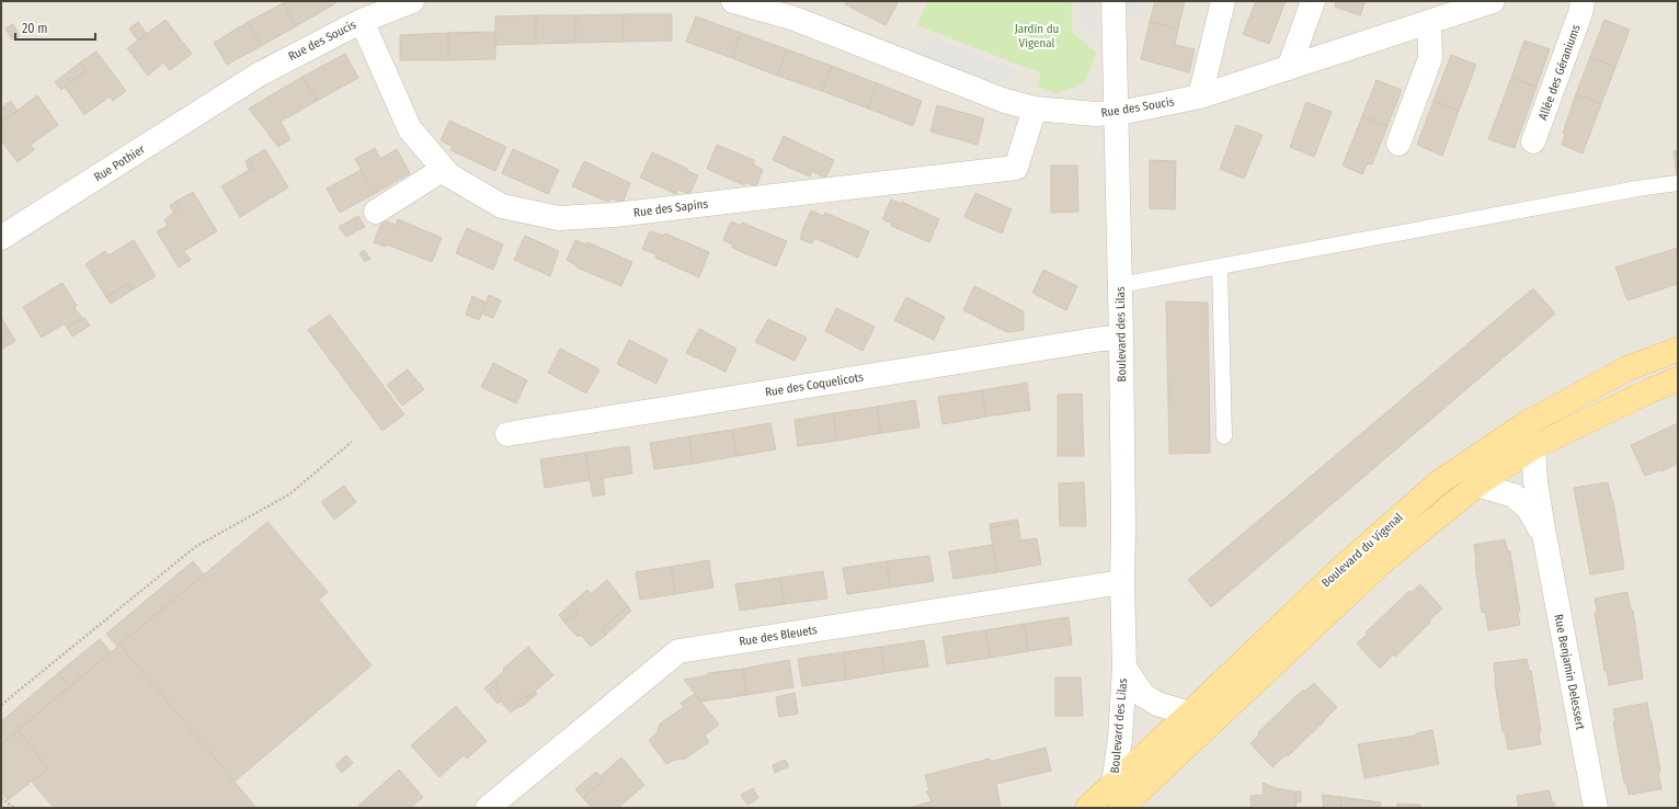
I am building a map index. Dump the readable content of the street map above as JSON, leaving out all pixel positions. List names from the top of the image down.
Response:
{
  "streets": {
    "main road": ["Boulevard du Vigenal"],
    "street": [
      "Rue des Soucis",
      "Allée des Géraniums",
      "Rue Pothier",
      "Rue des Sapins",
      "Boulevard des Lilas",
      "Rue des Coquelicots",
      "Rue des Bleuets",
      "Rue Benjamin Delessert"
    ]
  },
  "crossings": [
    ["Rue des Soucis", "Rue Pothier"],
    ["Rue des Soucis", "Rue des Sapins"],
    ["Rue des Soucis", "Boulevard des Lilas"],
    ["Boulevard des Lilas", "Rue des Coquelicots"],
    ["Boulevard des Lilas", "Boulevard du Vigenal"],
    ["Boulevard des Lilas", "Rue des Bleuets"],
    ["Boulevard du Vigenal", "Rue Benjamin Delessert"]
  ],
  "parks": ["Jardin du Vigenal"],
  "scale_bar": "20 m"
}
